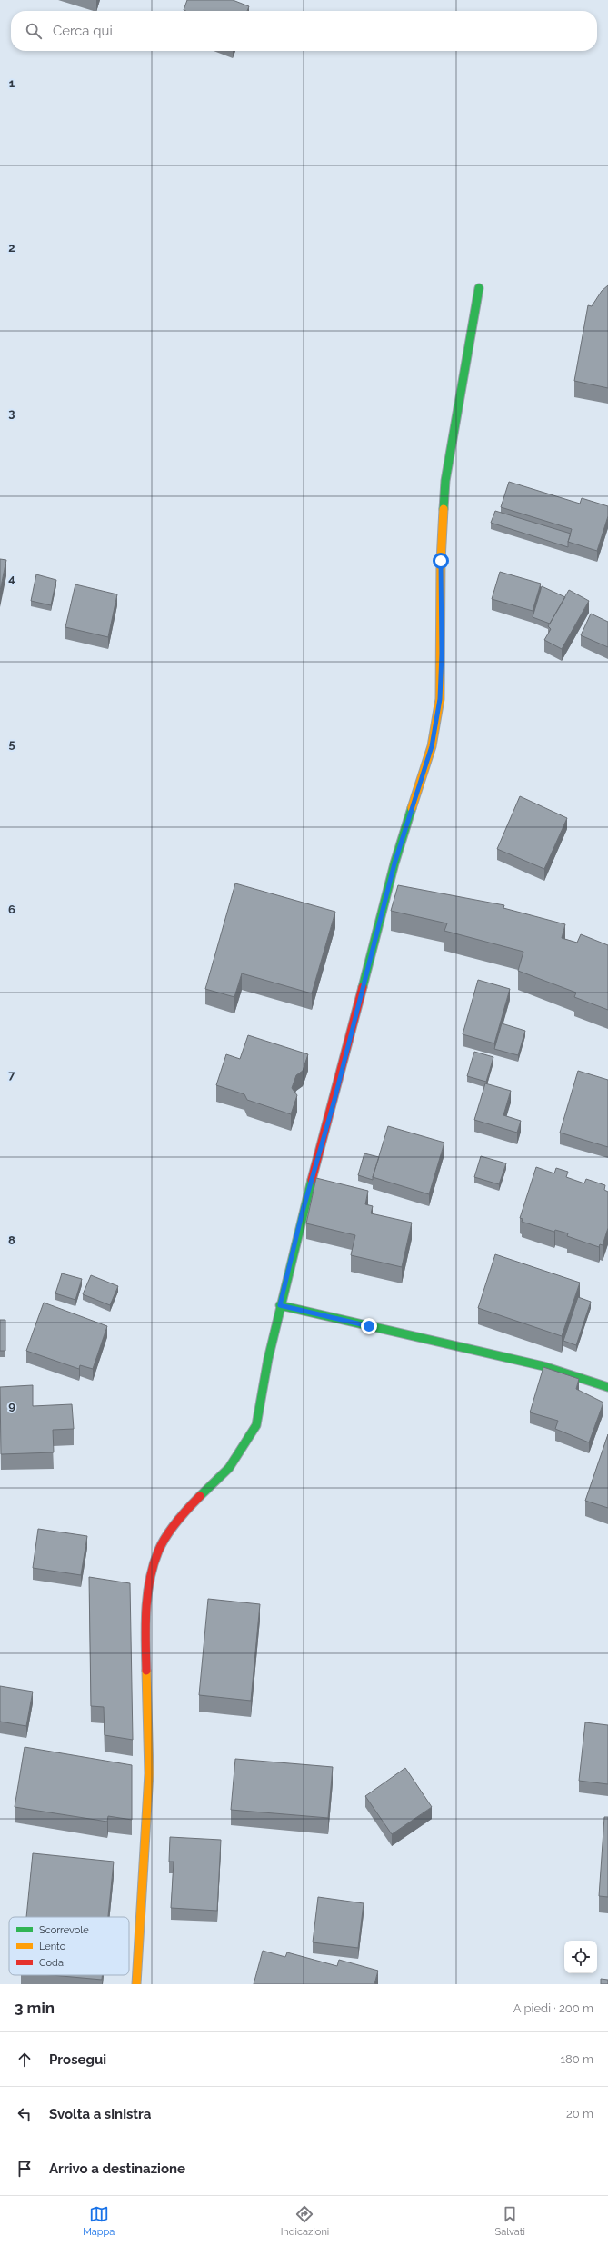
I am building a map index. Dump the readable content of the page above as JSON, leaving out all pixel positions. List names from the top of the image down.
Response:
{
  "legend": ["Scorrevole", "Lento", "Coda"],
  "page": {
    "search": "Cerca qui",
    "heading": ["3 min", "A piedi · 200 m"],
    "list": [
      ["Prosegui", "180 m"],
      ["Svolta a sinistra", "20 m"],
      "Arrivo a destinazione"
    ],
    "nav": ["Mappa", "Indicazioni", "Salvati"]
  },
  "grid": {
    "rows": [
      "1",
      "2",
      "3",
      "4",
      "5",
      "6",
      "7",
      "8",
      "9"
    ]
  }
}
